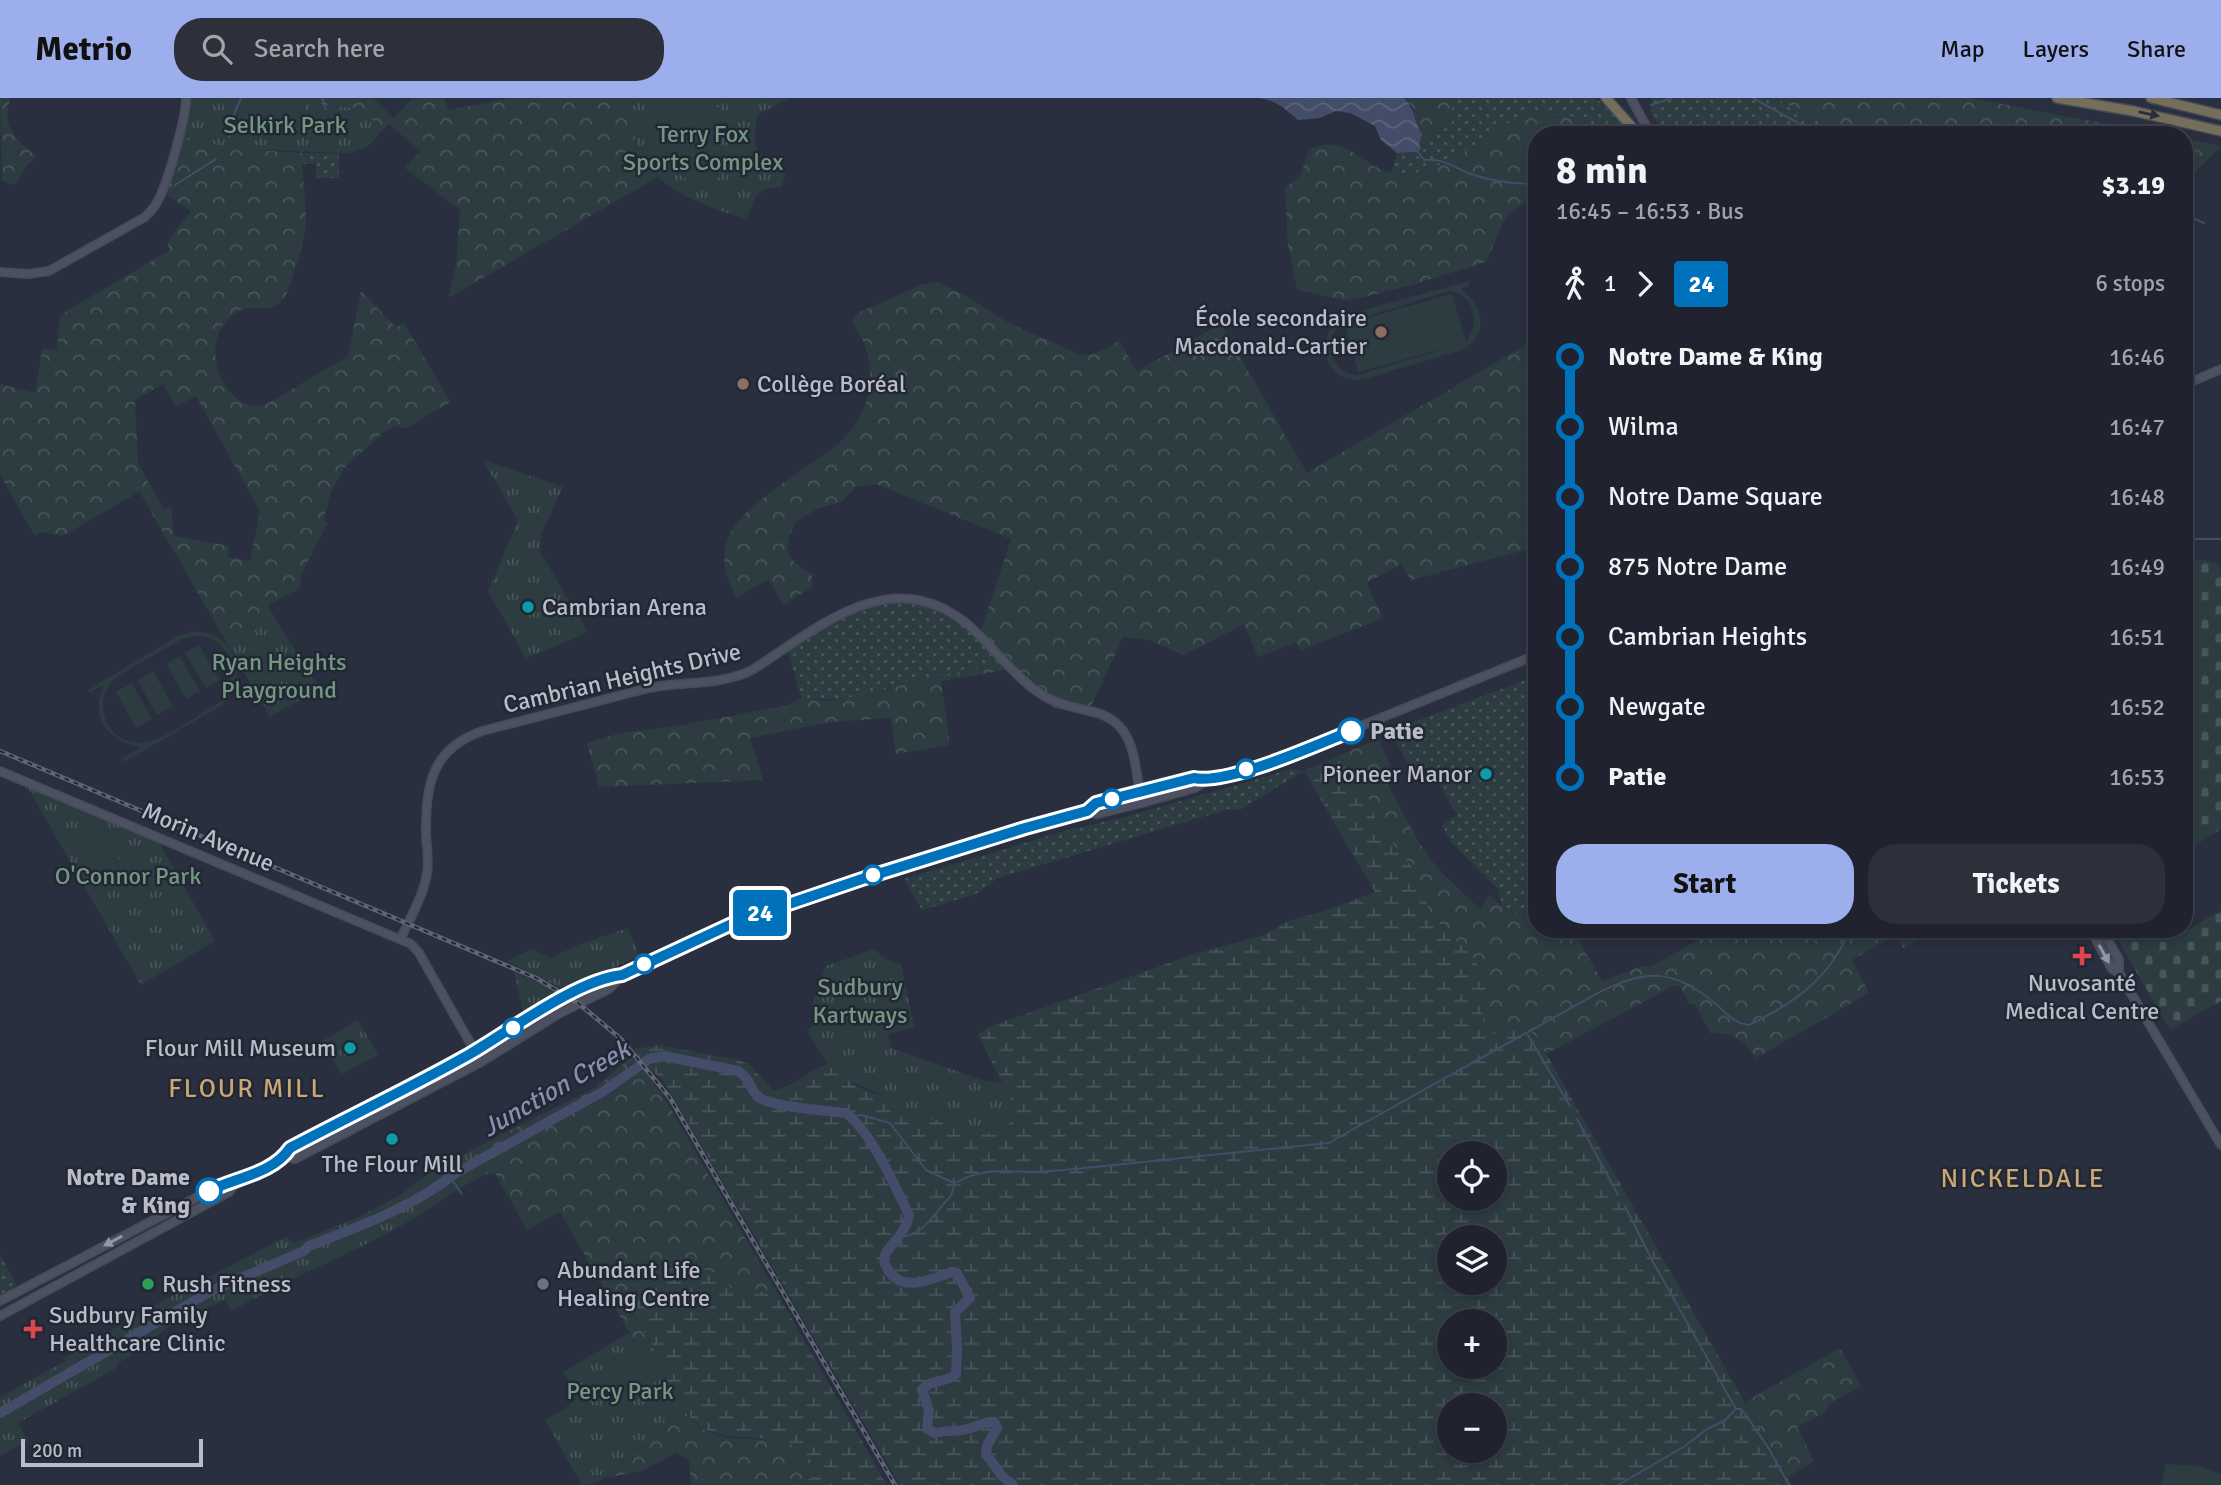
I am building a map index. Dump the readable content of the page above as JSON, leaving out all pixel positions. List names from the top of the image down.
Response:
{
  "streets": {
    "main road": ["Cambrian Heights Drive", "Morin Avenue"]
  },
  "crossings": [
    ["Cambrian Heights Drive", "Morin Avenue"]
  ],
  "districts": ["FLOUR MILL", "NICKELDALE"],
  "water": ["Junction Creek"],
  "parks": [
    "Selkirk Park",
    "Terry Fox Sports Complex",
    "Ryan Heights Playground",
    "O'Connor Park",
    "Sudbury Kartways",
    "Percy Park"
  ],
  "places": {
    "other": [
      "École secondaire Macdonald-Cartier",
      "Collège Boréal",
      "Cambrian Arena",
      "Patie",
      "Pioneer Manor",
      "Flour Mill Museum",
      "The Flour Mill",
      "Notre Dame & King",
      "Rush Fitness",
      "Abundant Life Healing Centre"
    ],
    "health": ["Nuvosanté Medical Centre", "Sudbury Family Healthcare Clinic"]
  },
  "lines": ["bus line 24"],
  "scale_bar": "200 m",
  "page": {
    "header": "Metrio",
    "search": "Search here",
    "nav": ["Map", "Layers", "Share"],
    "on_map": "24",
    "heading": ["8 min", "16:45 – 16:53 · Bus", "$3.19"],
    "legs": ["1", "24", "6 stops"],
    "list": [
      {
        "name": "Notre Dame & King",
        "value": "16:46"
      },
      {
        "name": "Wilma",
        "value": "16:47"
      },
      {
        "name": "Notre Dame Square",
        "value": "16:48"
      },
      {
        "name": "875 Notre Dame",
        "value": "16:49"
      },
      {
        "name": "Cambrian Heights",
        "value": "16:51"
      },
      {
        "name": "Newgate",
        "value": "16:52"
      },
      {
        "name": "Patie",
        "value": "16:53"
      }
    ],
    "buttons": ["Start", "Tickets"],
    "map_buttons": ["+", "−"],
    "scale": "200 m"
  }
}
